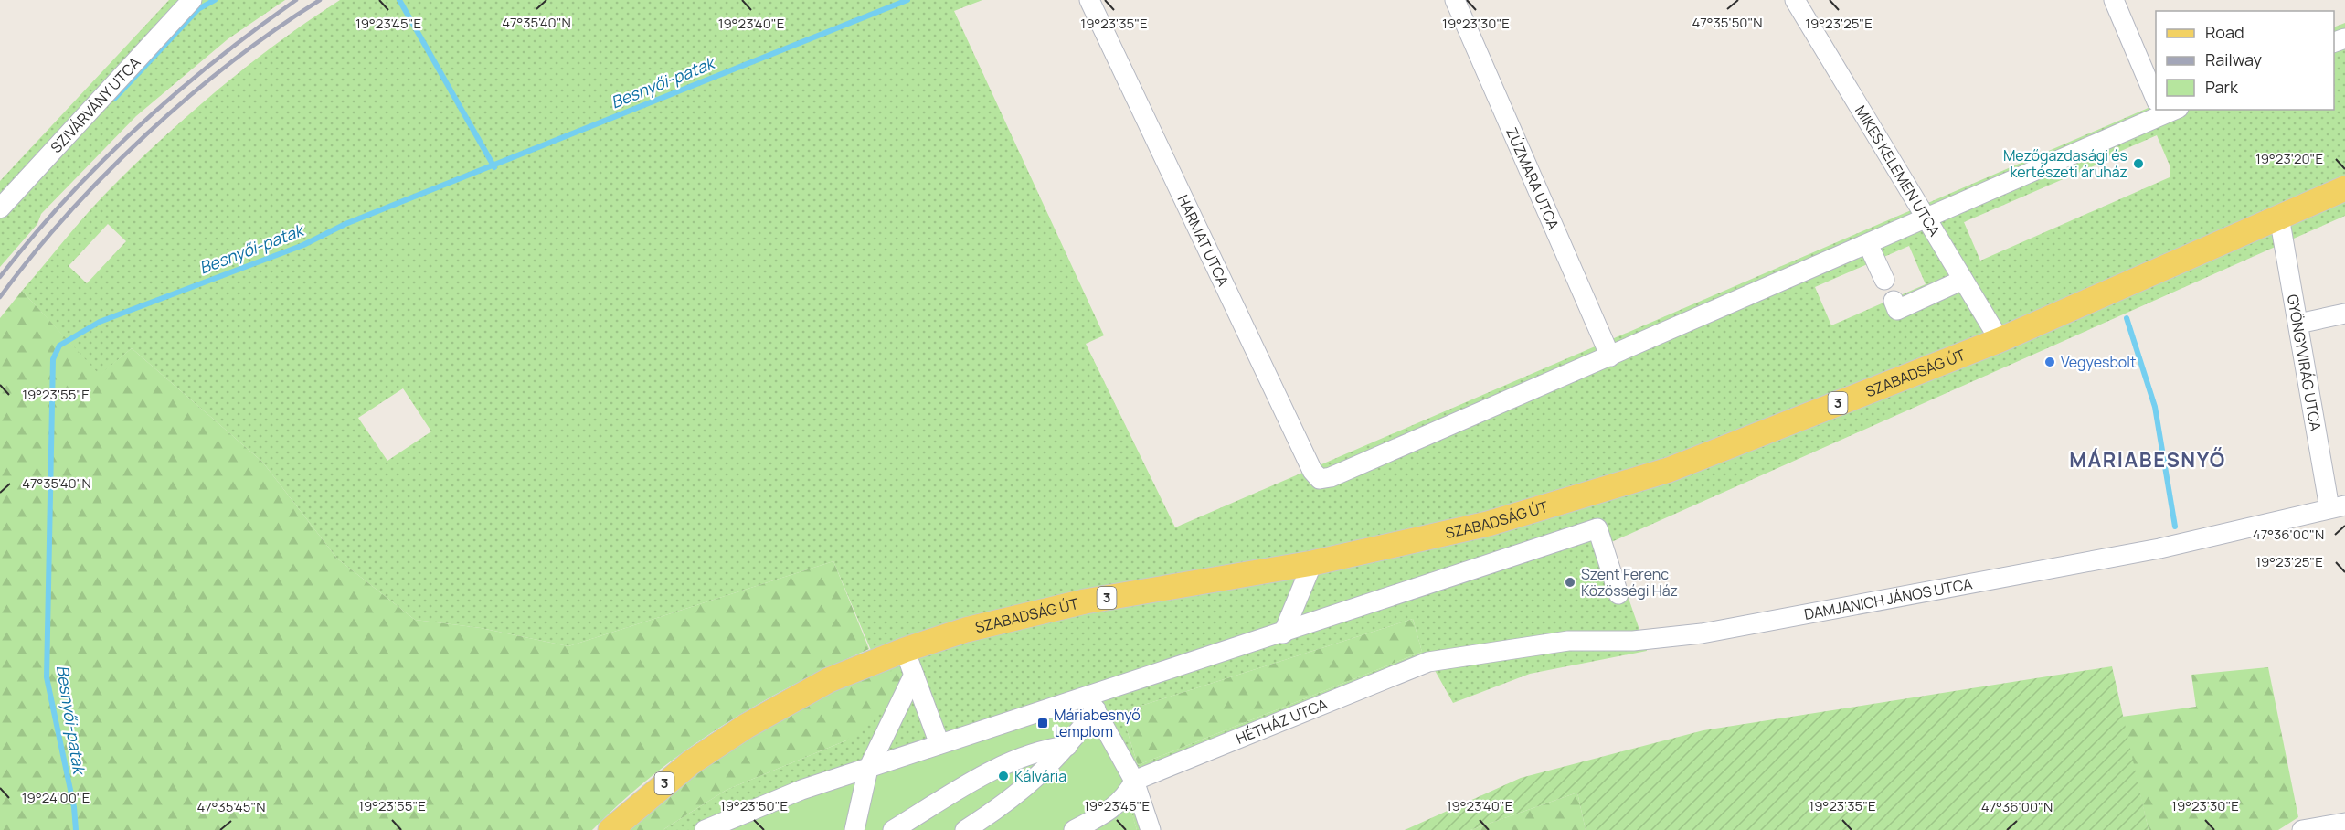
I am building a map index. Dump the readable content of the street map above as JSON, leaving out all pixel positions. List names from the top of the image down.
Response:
{
  "streets": {
    "main road": ["SZABADSÁG ÚT", "3"],
    "street": [
      "SZIVÁRVÁNY UTCA",
      "MIKES KELEMEN UTCA",
      "ZÚZMARA UTCA",
      "HARMAT UTCA",
      "GYÖNGYVIRÁG UTCA",
      "DAMJANICH JÁNOS UTCA",
      "HÉTHÁZ UTCA"
    ]
  },
  "crossings": [
    ["MIKES KELEMEN UTCA", "SZABADSÁG ÚT"],
    ["ZÚZMARA UTCA", "HARMAT UTCA"],
    ["GYÖNGYVIRÁG UTCA", "SZABADSÁG ÚT"],
    ["GYÖNGYVIRÁG UTCA", "DAMJANICH JÁNOS UTCA"],
    ["DAMJANICH JÁNOS UTCA", "HÉTHÁZ UTCA"]
  ],
  "districts": ["MÁRIABESNYŐ"],
  "water": ["Besnyői-patak"],
  "places": {
    "other": [
      "Mezőgazdasági és kertészeti áruház",
      "Vegyesbolt",
      "Szent Ferenc Közösségi Ház",
      "Kálvária"
    ],
    "transit": ["Máriabesnyő templom"]
  },
  "legend": ["Road", "Railway", "Park"],
  "coordinates": [
    "47°35'40\"N",
    "47°35'50\"N",
    "19°23'45\"E",
    "19°23'40\"E",
    "19°23'35\"E",
    "19°23'30\"E",
    "19°23'25\"E",
    "19°23'20\"E",
    "19°23'55\"E",
    "47°36'00\"N",
    "19°24'00\"E",
    "19°23'50\"E",
    "47°35'45\"N"
  ]
}
